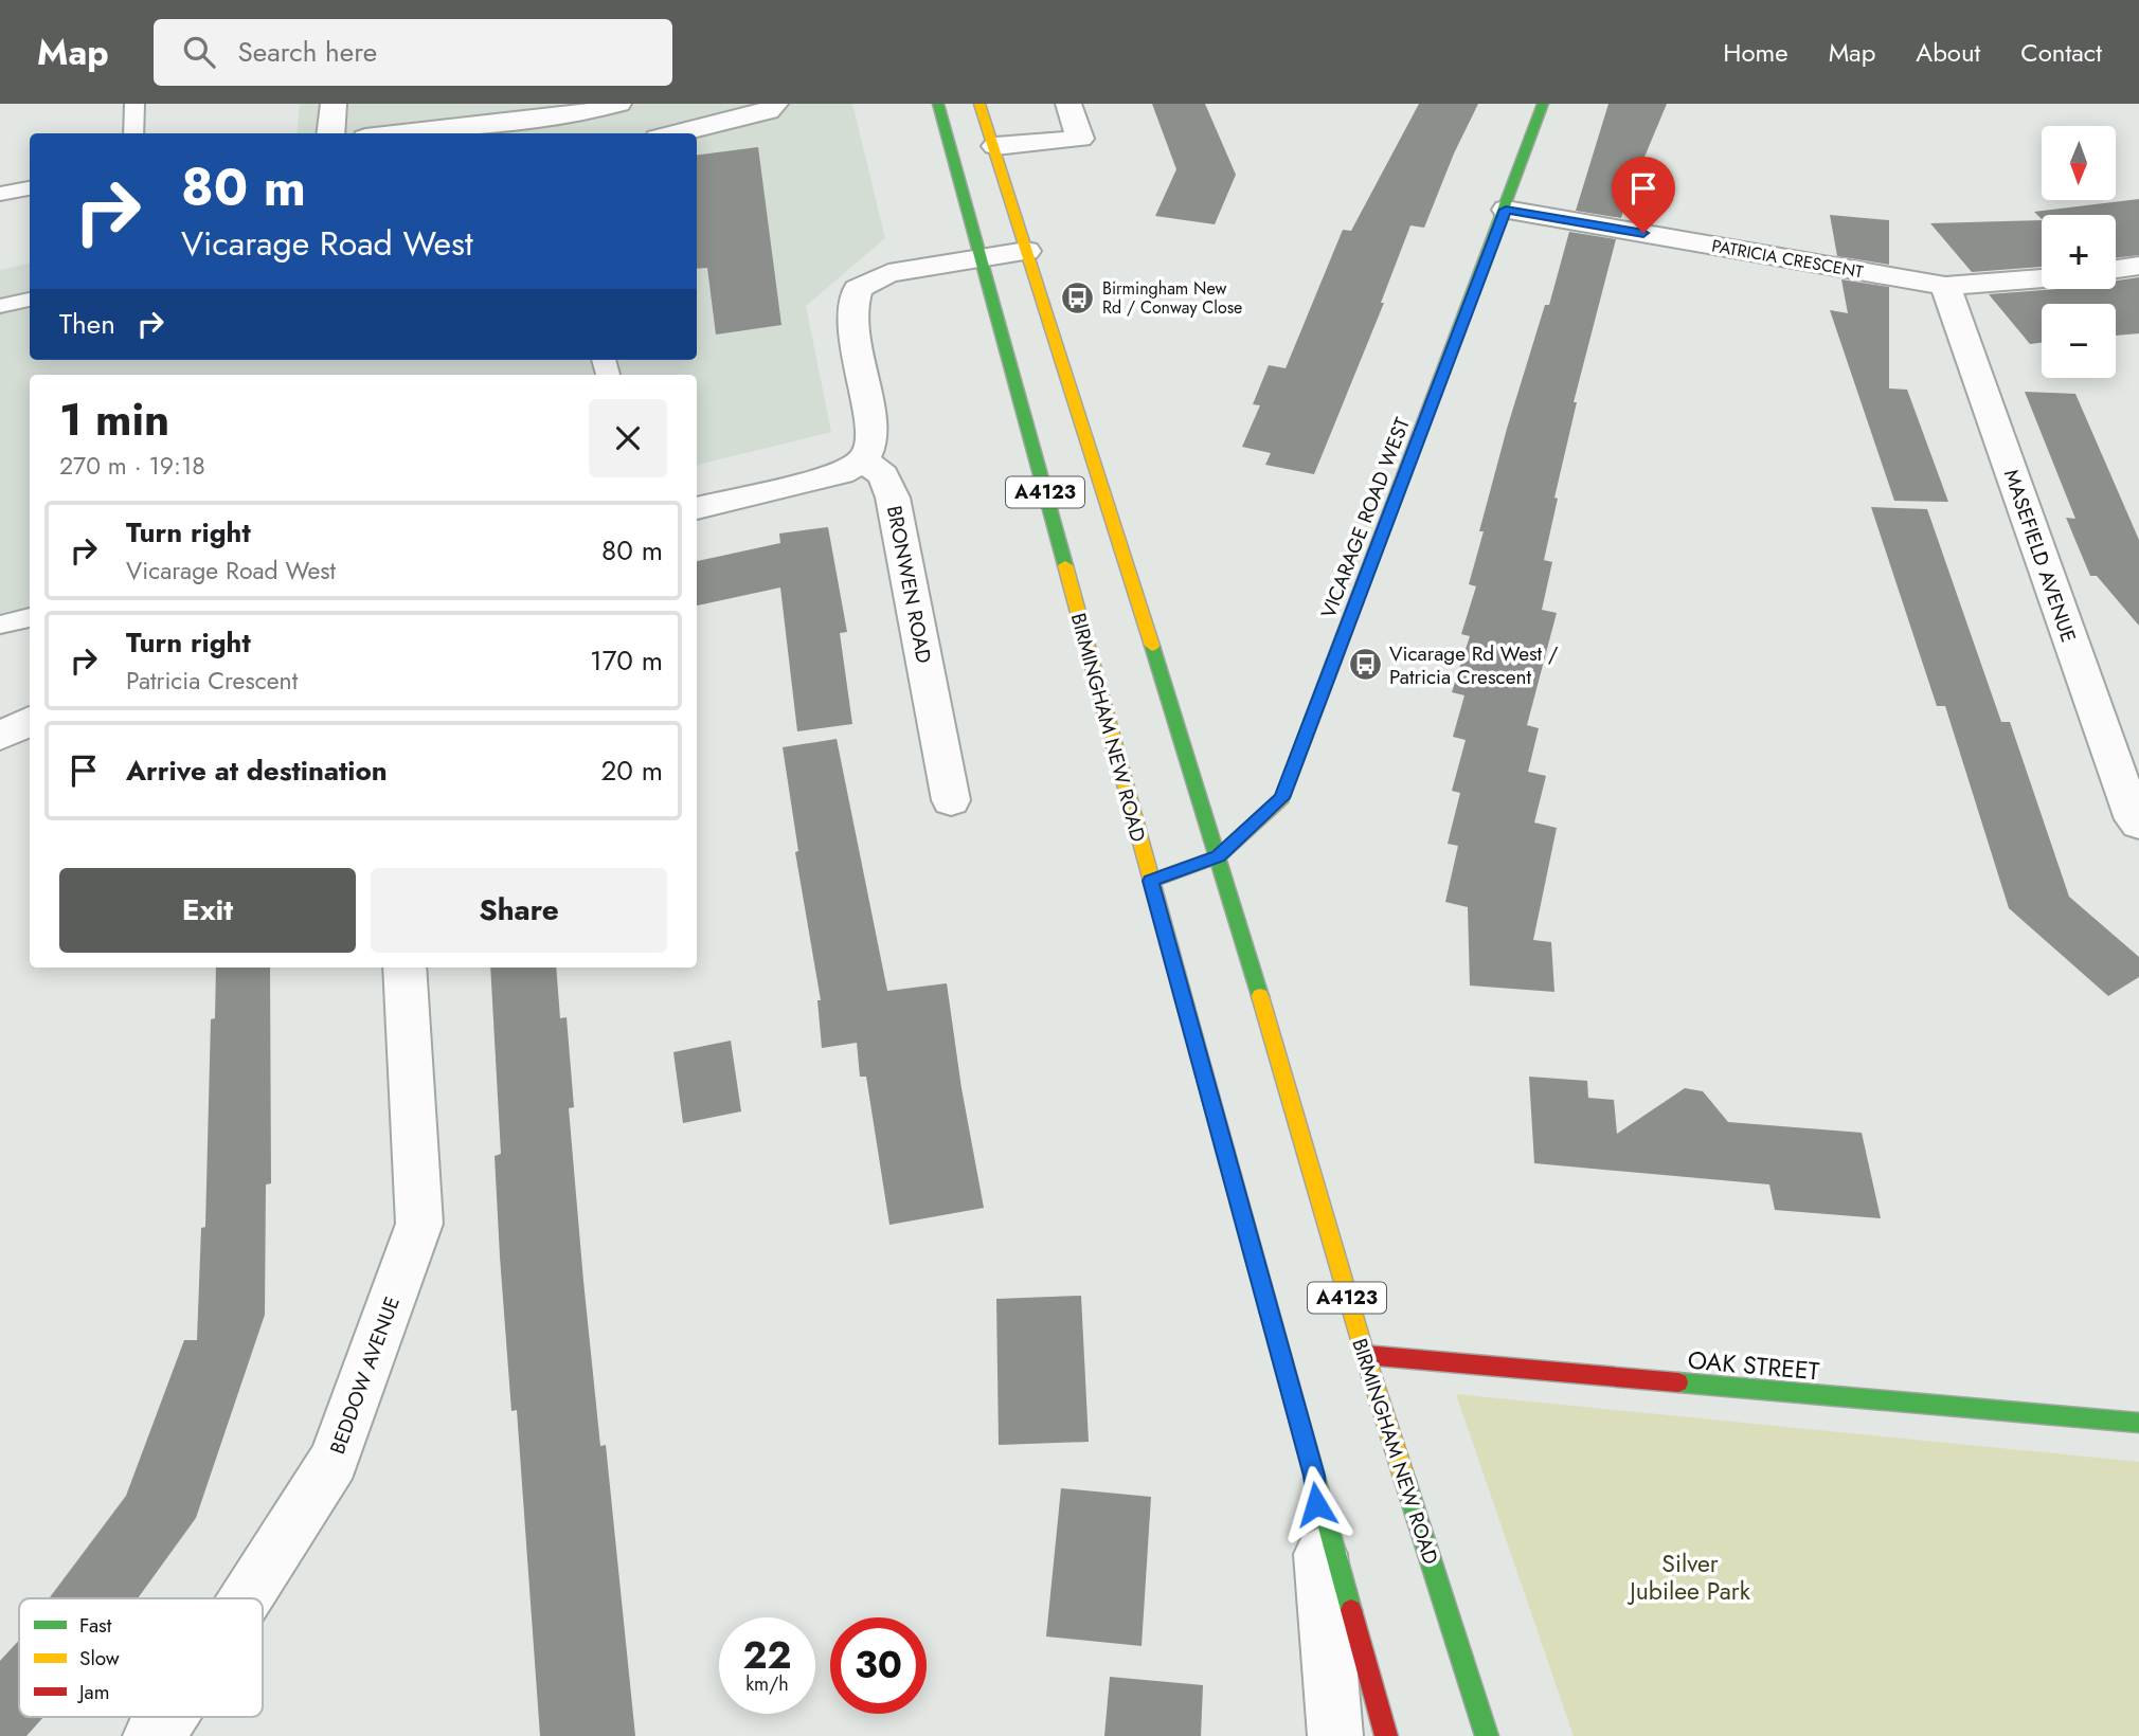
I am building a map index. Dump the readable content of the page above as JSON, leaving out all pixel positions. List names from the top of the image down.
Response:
{
  "streets": {
    "main road": [
      "A4123",
      "VICARAGE ROAD WEST",
      "BIRMINGHAM NEW ROAD",
      "OAK STREET"
    ],
    "street": [
      "PATRICIA CRESCENT",
      "MASEFIELD AVENUE",
      "BRONWEN ROAD",
      "BEDDOW AVENUE"
    ]
  },
  "crossings": [
    ["PATRICIA CRESCENT", "VICARAGE ROAD WEST"],
    ["PATRICIA CRESCENT", "MASEFIELD AVENUE"],
    ["VICARAGE ROAD WEST", "BIRMINGHAM NEW ROAD"],
    ["BIRMINGHAM NEW ROAD", "OAK STREET"]
  ],
  "parks": ["Silver Jubilee Park"],
  "places": {
    "bus stop": ["Birmingham New Rd / Conway Close", "Vicarage Rd West / Patricia Crescent"]
  },
  "legend": ["Fast", "Slow", "Jam"],
  "north": "bottom",
  "page": {
    "header": "Map",
    "search": "Search here",
    "nav": [
      "Home",
      "Map",
      "About",
      "Contact"
    ],
    "map_buttons": ["+", "−"],
    "turn": ["80 m", "Vicarage Road West"],
    "then": "Then",
    "heading": ["1 min", "270 m · 19:18"],
    "list": [
      {
        "name": "Turn right",
        "note": "Vicarage Road West",
        "value": "80 m"
      },
      {
        "name": "Turn right",
        "note": "Patricia Crescent",
        "value": "170 m"
      },
      {
        "name": "Arrive at destination",
        "value": "20 m"
      }
    ],
    "buttons": ["Exit", "Share"],
    "speed": "22 km/h",
    "limit": "30"
  }
}
